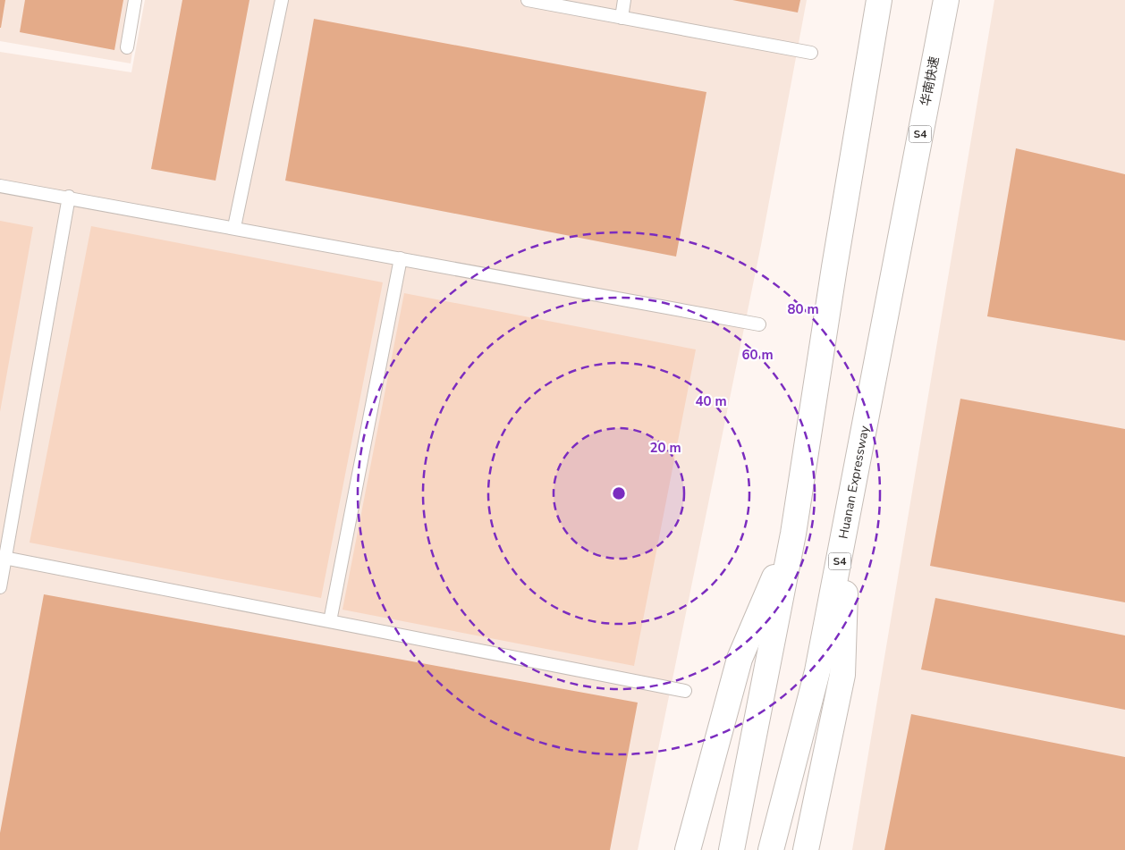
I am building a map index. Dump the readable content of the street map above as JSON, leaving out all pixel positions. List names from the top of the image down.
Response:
{
  "streets": {
    "highway": ["华南快速", "S4", "Huanan Expressway"]
  },
  "crossings": [
    ["华南快速", "Huanan Expressway"]
  ],
  "rings": [
    "80 m",
    "60 m",
    "40 m",
    "20 m"
  ]
}
